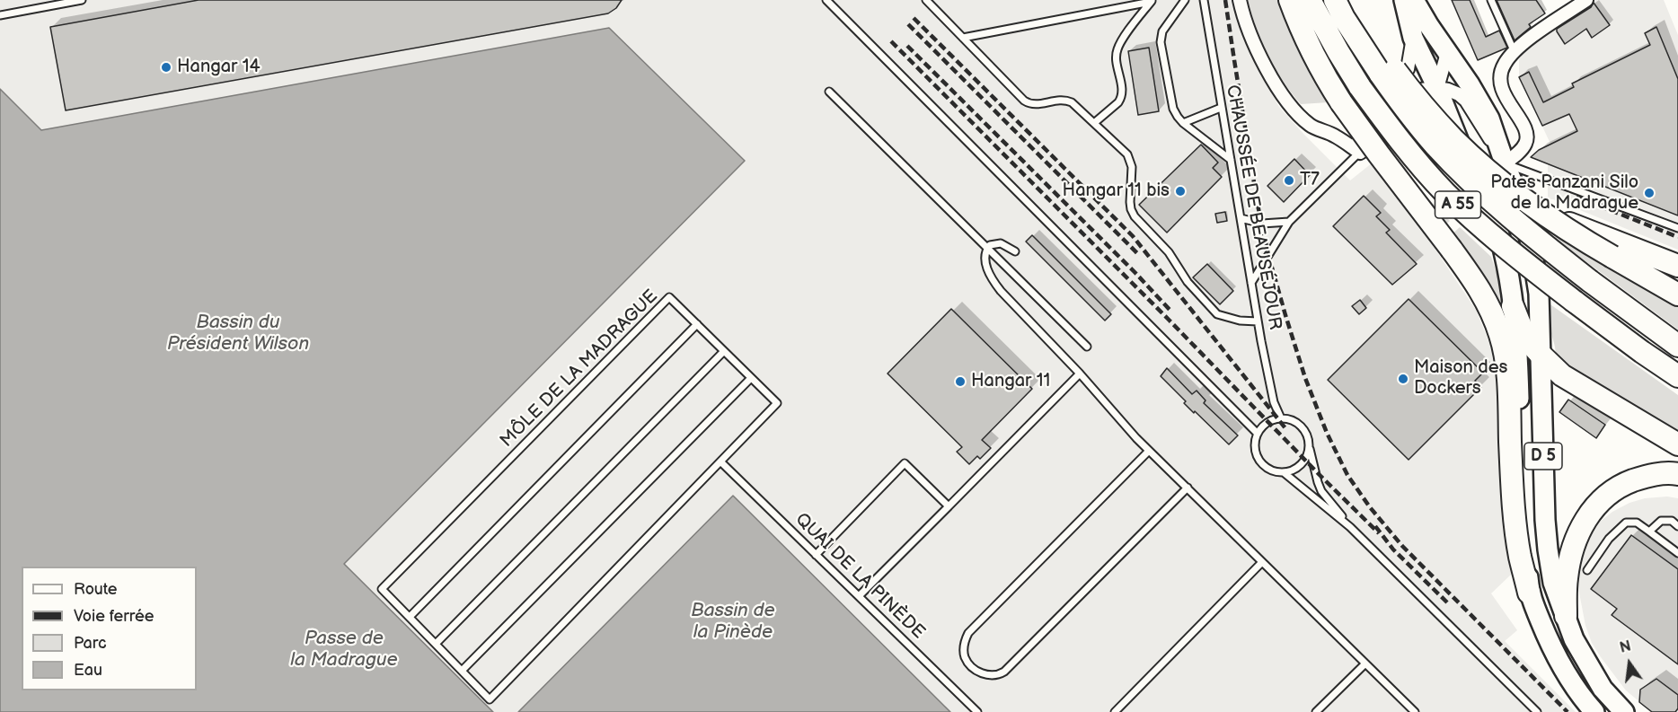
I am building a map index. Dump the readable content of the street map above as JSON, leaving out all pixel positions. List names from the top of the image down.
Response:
{
  "streets": {
    "highway": ["A 55"],
    "main road": ["D 5"],
    "lane": ["CHAUSSÉE DE BEAUSÉJOUR", "MÔLE DE LA MADRAGUE", "QUAI DE LA PINÈDE"]
  },
  "crossings": [
    ["MÔLE DE LA MADRAGUE", "QUAI DE LA PINÈDE"]
  ],
  "water": ["Bassin du Président Wilson", "Bassin de la Pinède", "Passe de la Madrague"],
  "places": [
    "Hangar 14",
    "T7",
    "Hangar 11 bis",
    "Pates Panzani Silo de la Madrague",
    "Maison des Dockers",
    "Hangar 11"
  ],
  "legend": [
    "Route",
    "Voie ferrée",
    "Parc",
    "Eau"
  ],
  "north": "top"
}
